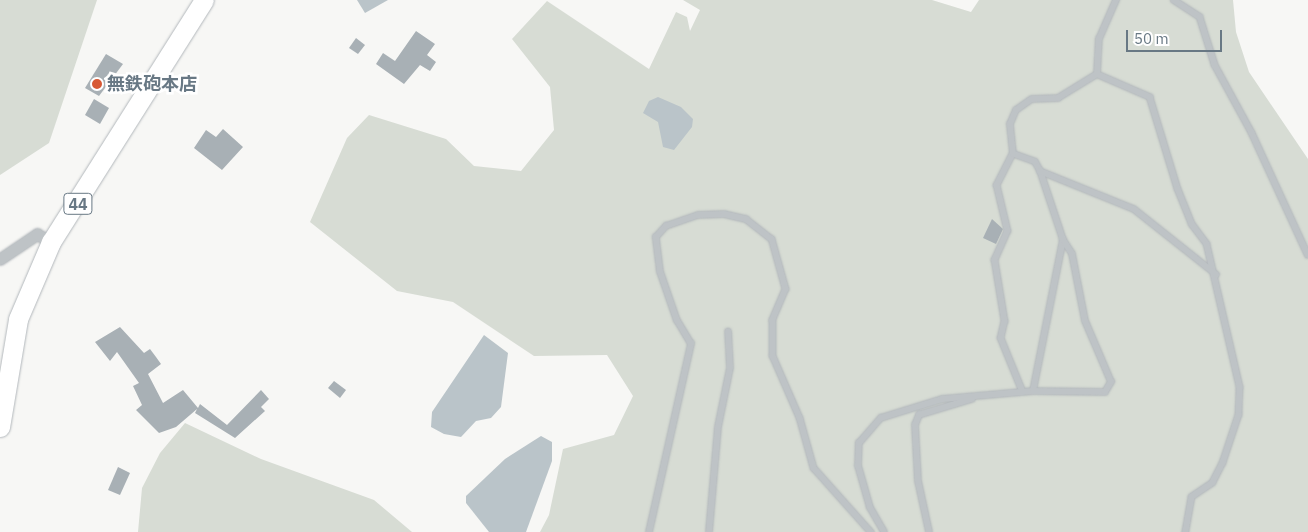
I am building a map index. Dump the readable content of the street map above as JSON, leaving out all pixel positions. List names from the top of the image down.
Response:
{
  "streets": {
    "main road": ["44"]
  },
  "places": ["無鉄砲本店"],
  "scale_bar": "50 m"
}
